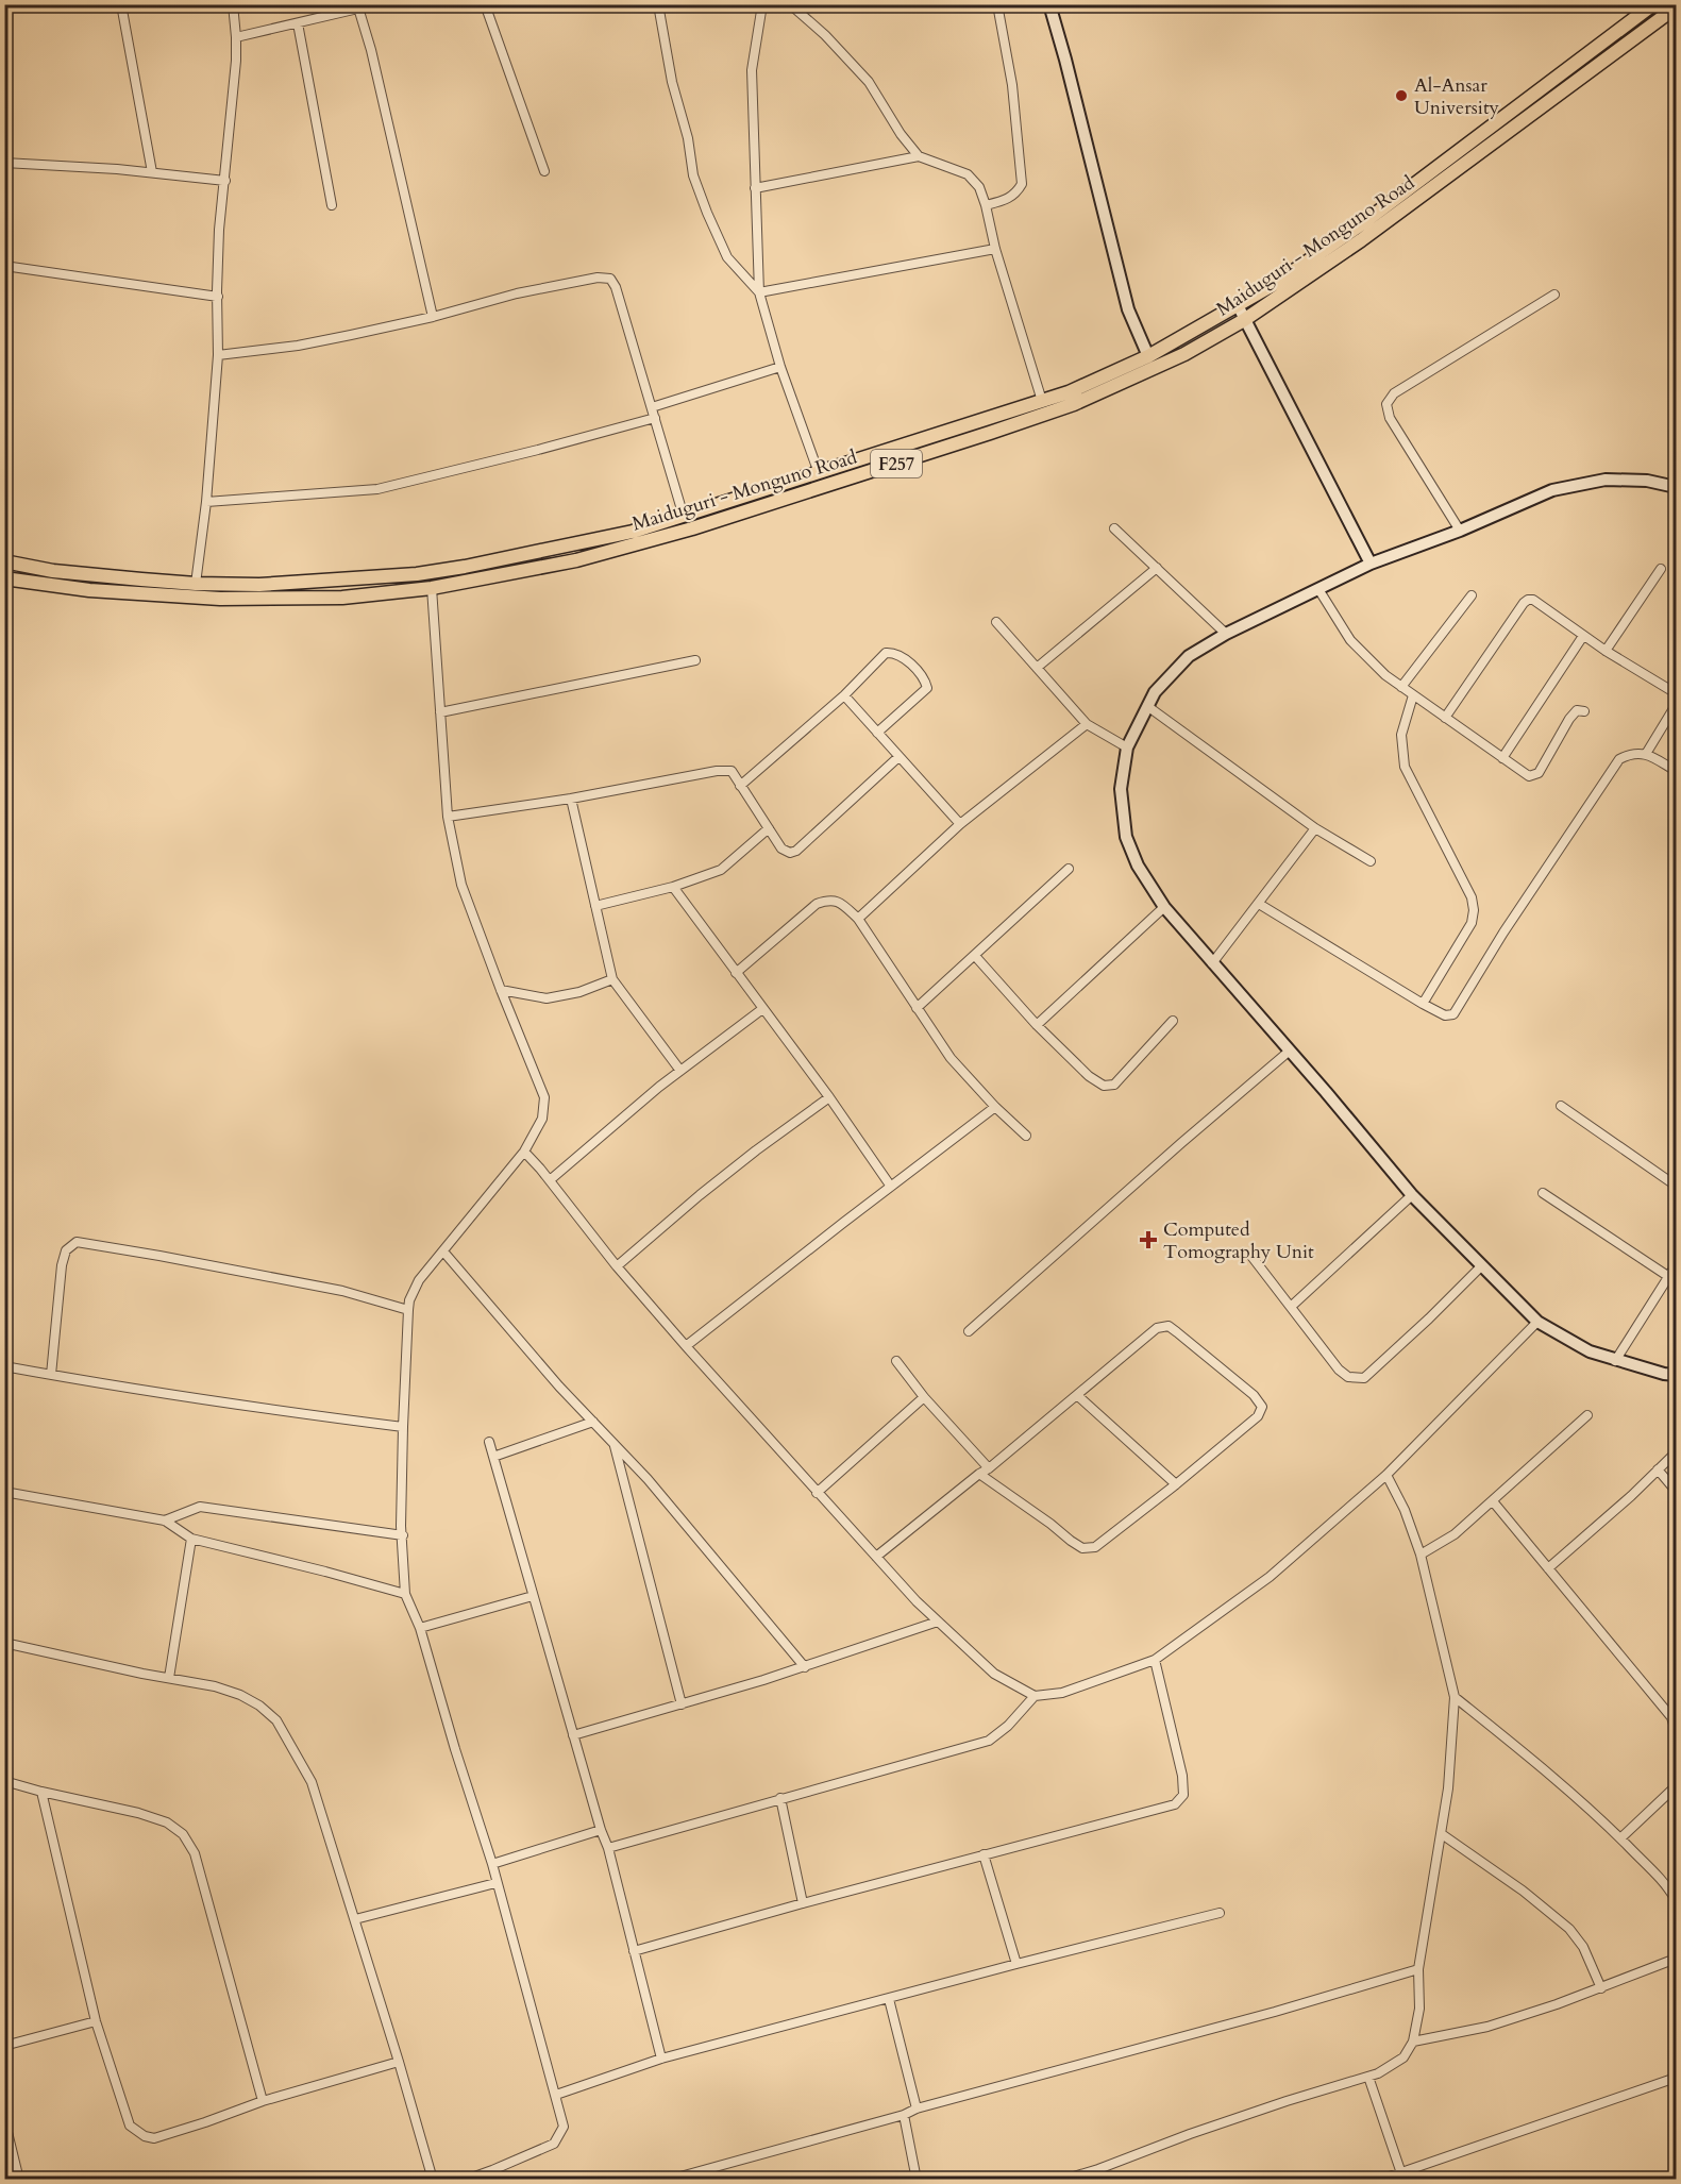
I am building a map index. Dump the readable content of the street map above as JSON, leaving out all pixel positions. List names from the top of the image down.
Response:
{
  "streets": {
    "main road": ["Maiduguri - Monguno Road", "F257"]
  },
  "places": {
    "other": ["Al-Ansar University"],
    "health": ["Computed Tomography Unit"]
  }
}
